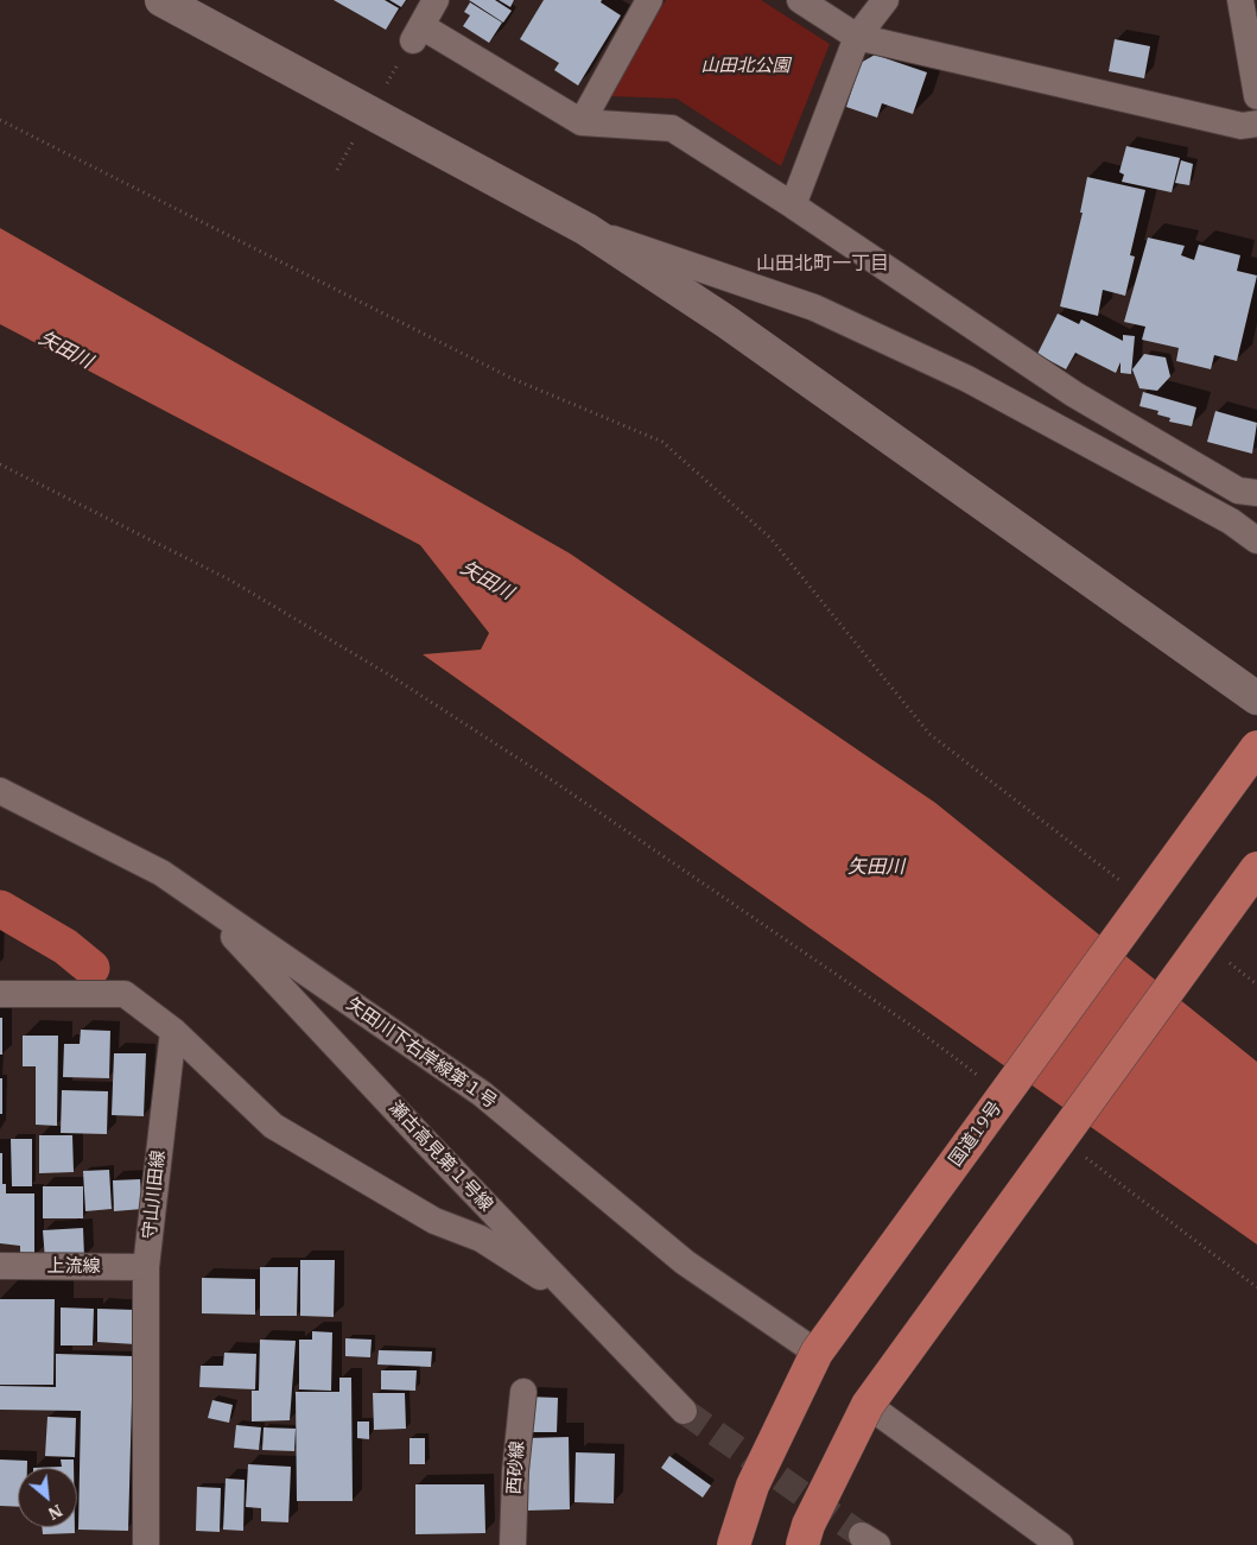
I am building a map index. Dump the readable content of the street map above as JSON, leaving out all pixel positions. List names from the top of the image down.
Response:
{
  "streets": {
    "highway": ["国道19号"],
    "street": [
      "矢田川下右岸線第１号",
      "瀬古高見第１号線",
      "守山川田線",
      "上流線",
      "西砂線"
    ]
  },
  "crossings": [
    ["矢田川下右岸線第１号", "国道19号"],
    ["矢田川下右岸線第１号", "瀬古高見第１号線"],
    ["守山川田線", "上流線"]
  ],
  "districts": ["山田北町一丁目"],
  "water": ["矢田川"],
  "parks": ["山田北公園"],
  "north": "bottom right"
}
